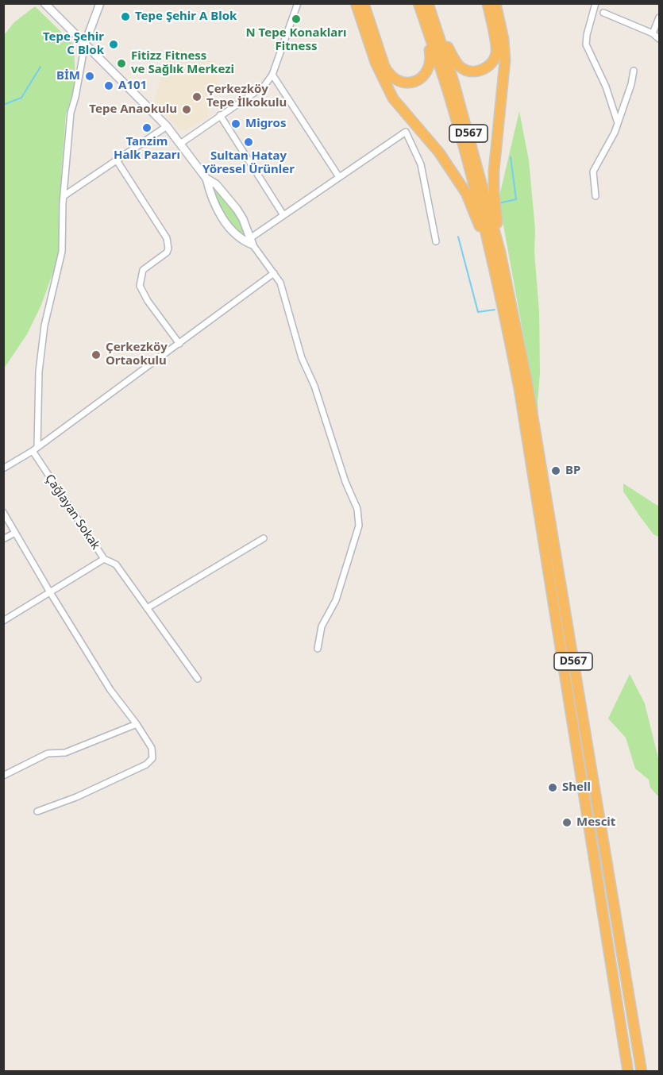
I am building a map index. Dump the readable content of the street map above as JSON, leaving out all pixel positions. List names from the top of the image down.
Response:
{
  "streets": {
    "highway": ["D567"],
    "street": ["Çağlayan Sokak"]
  },
  "places": [
    "Tepe Şehir A Blok",
    "N Tepe Konakları Fitness",
    "Tepe Şehir C Blok",
    "Fitizz Fitness ve Sağlık Merkezi",
    "BİM",
    "A101",
    "Çerkezköy Tepe İlkokulu",
    "Tepe Anaokulu",
    "Migros",
    "Tanzim Halk Pazarı",
    "Sultan Hatay Yöresel Ürünler",
    "Çerkezköy Ortaokulu",
    "BP",
    "Shell",
    "Mescit"
  ]
}
